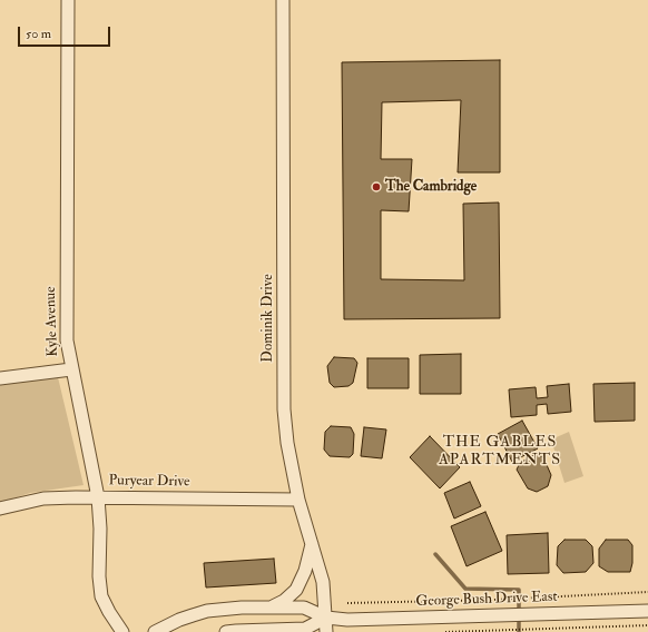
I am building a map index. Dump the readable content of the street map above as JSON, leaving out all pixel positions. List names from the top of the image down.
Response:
{
  "streets": {
    "street": [
      "Dominik Drive",
      "Kyle Avenue",
      "Puryear Drive",
      "George Bush Drive East"
    ]
  },
  "crossings": [
    ["Dominik Drive", "Puryear Drive"],
    ["Dominik Drive", "George Bush Drive East"],
    ["Kyle Avenue", "Puryear Drive"]
  ],
  "districts": ["THE GABLES APARTMENTS"],
  "places": ["The Cambridge"],
  "scale_bar": "50 m"
}
